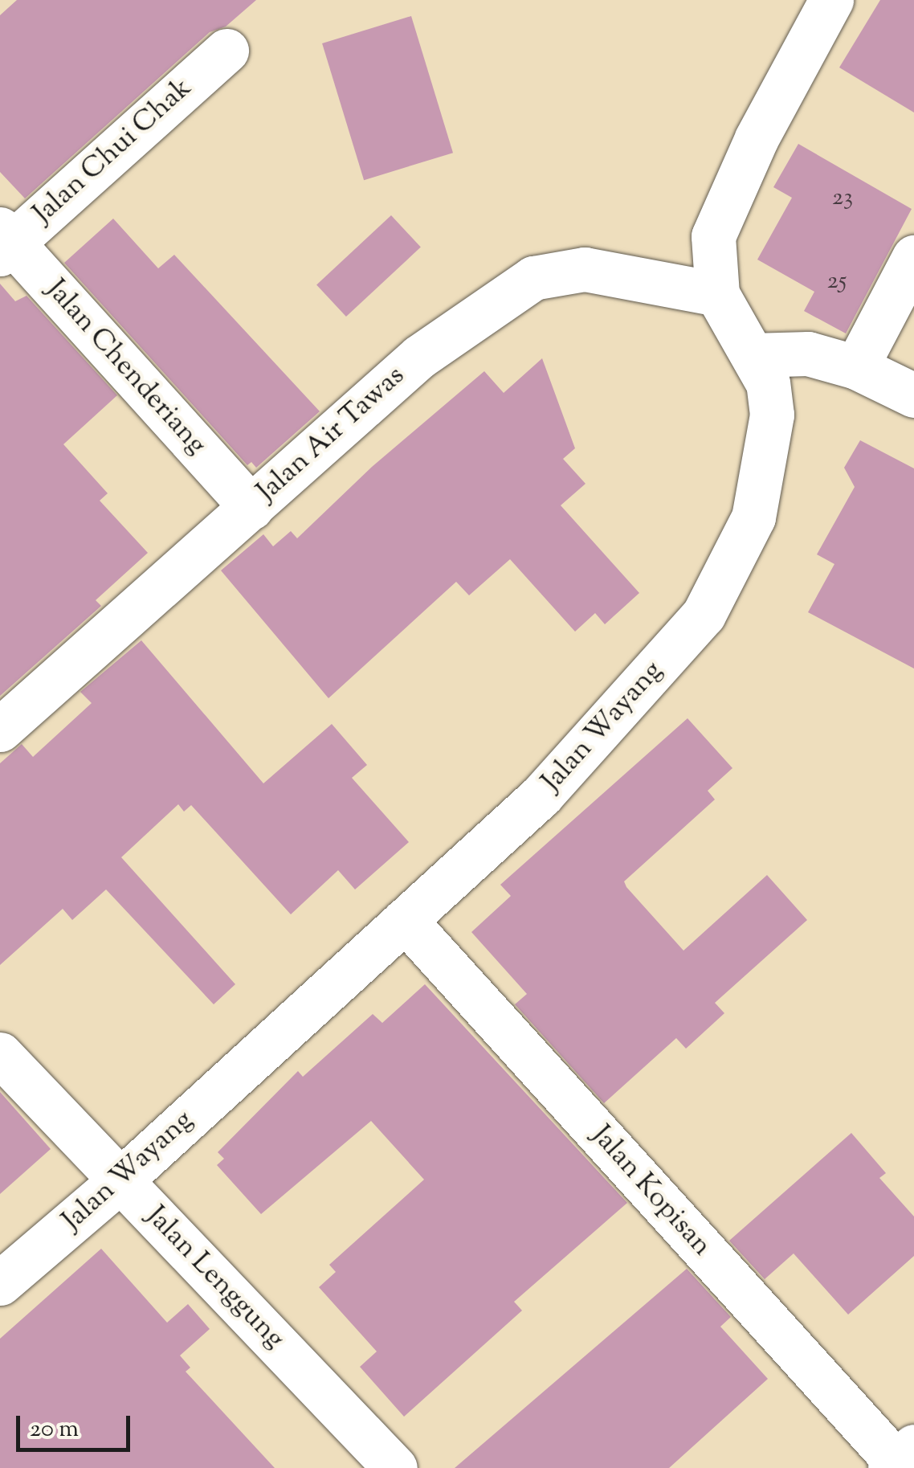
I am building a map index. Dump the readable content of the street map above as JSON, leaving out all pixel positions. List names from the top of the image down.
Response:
{
  "streets": {
    "street": [
      "Jalan Chui Chak",
      "Jalan Chenderiang",
      "Jalan Air Tawas",
      "Jalan Wayang",
      "Jalan Kopisan",
      "Jalan Lenggung"
    ]
  },
  "crossings": [
    ["Jalan Chui Chak", "Jalan Chenderiang"],
    ["Jalan Chenderiang", "Jalan Air Tawas"],
    ["Jalan Air Tawas", "Jalan Wayang"],
    ["Jalan Wayang", "Jalan Kopisan"],
    ["Jalan Wayang", "Jalan Lenggung"]
  ],
  "house_numbers": ["23", "25"],
  "scale_bar": "20 m"
}
